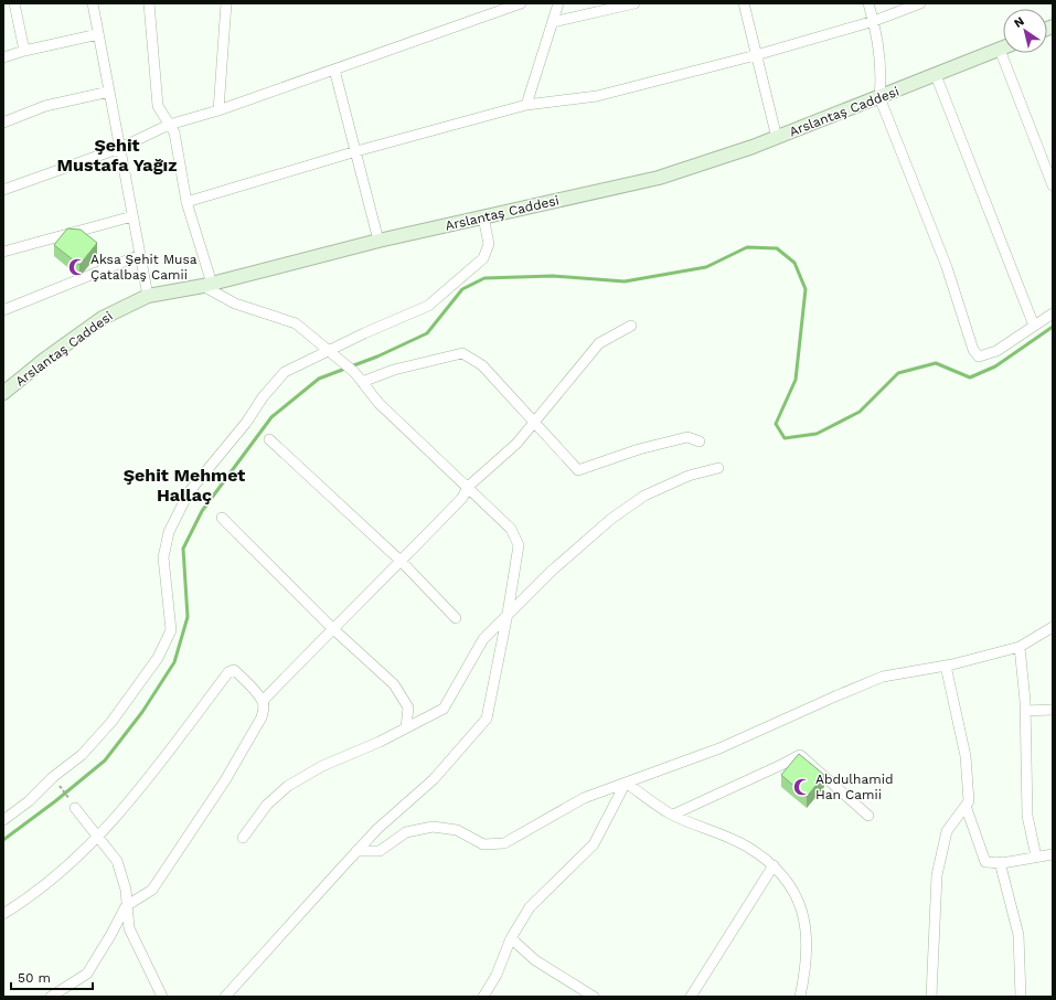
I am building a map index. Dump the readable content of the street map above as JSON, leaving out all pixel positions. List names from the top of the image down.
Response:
{
  "streets": {
    "main road": ["Arslantaş Caddesi"]
  },
  "districts": ["Şehit Mustafa Yağız", "Şehit Mehmet Hallaç"],
  "places": {
    "mosque": ["Aksa Şehit Musa Çatalbaş Camii", "Abdulhamid Han Camii"]
  },
  "scale_bar": "50 m",
  "north": "top left"
}
